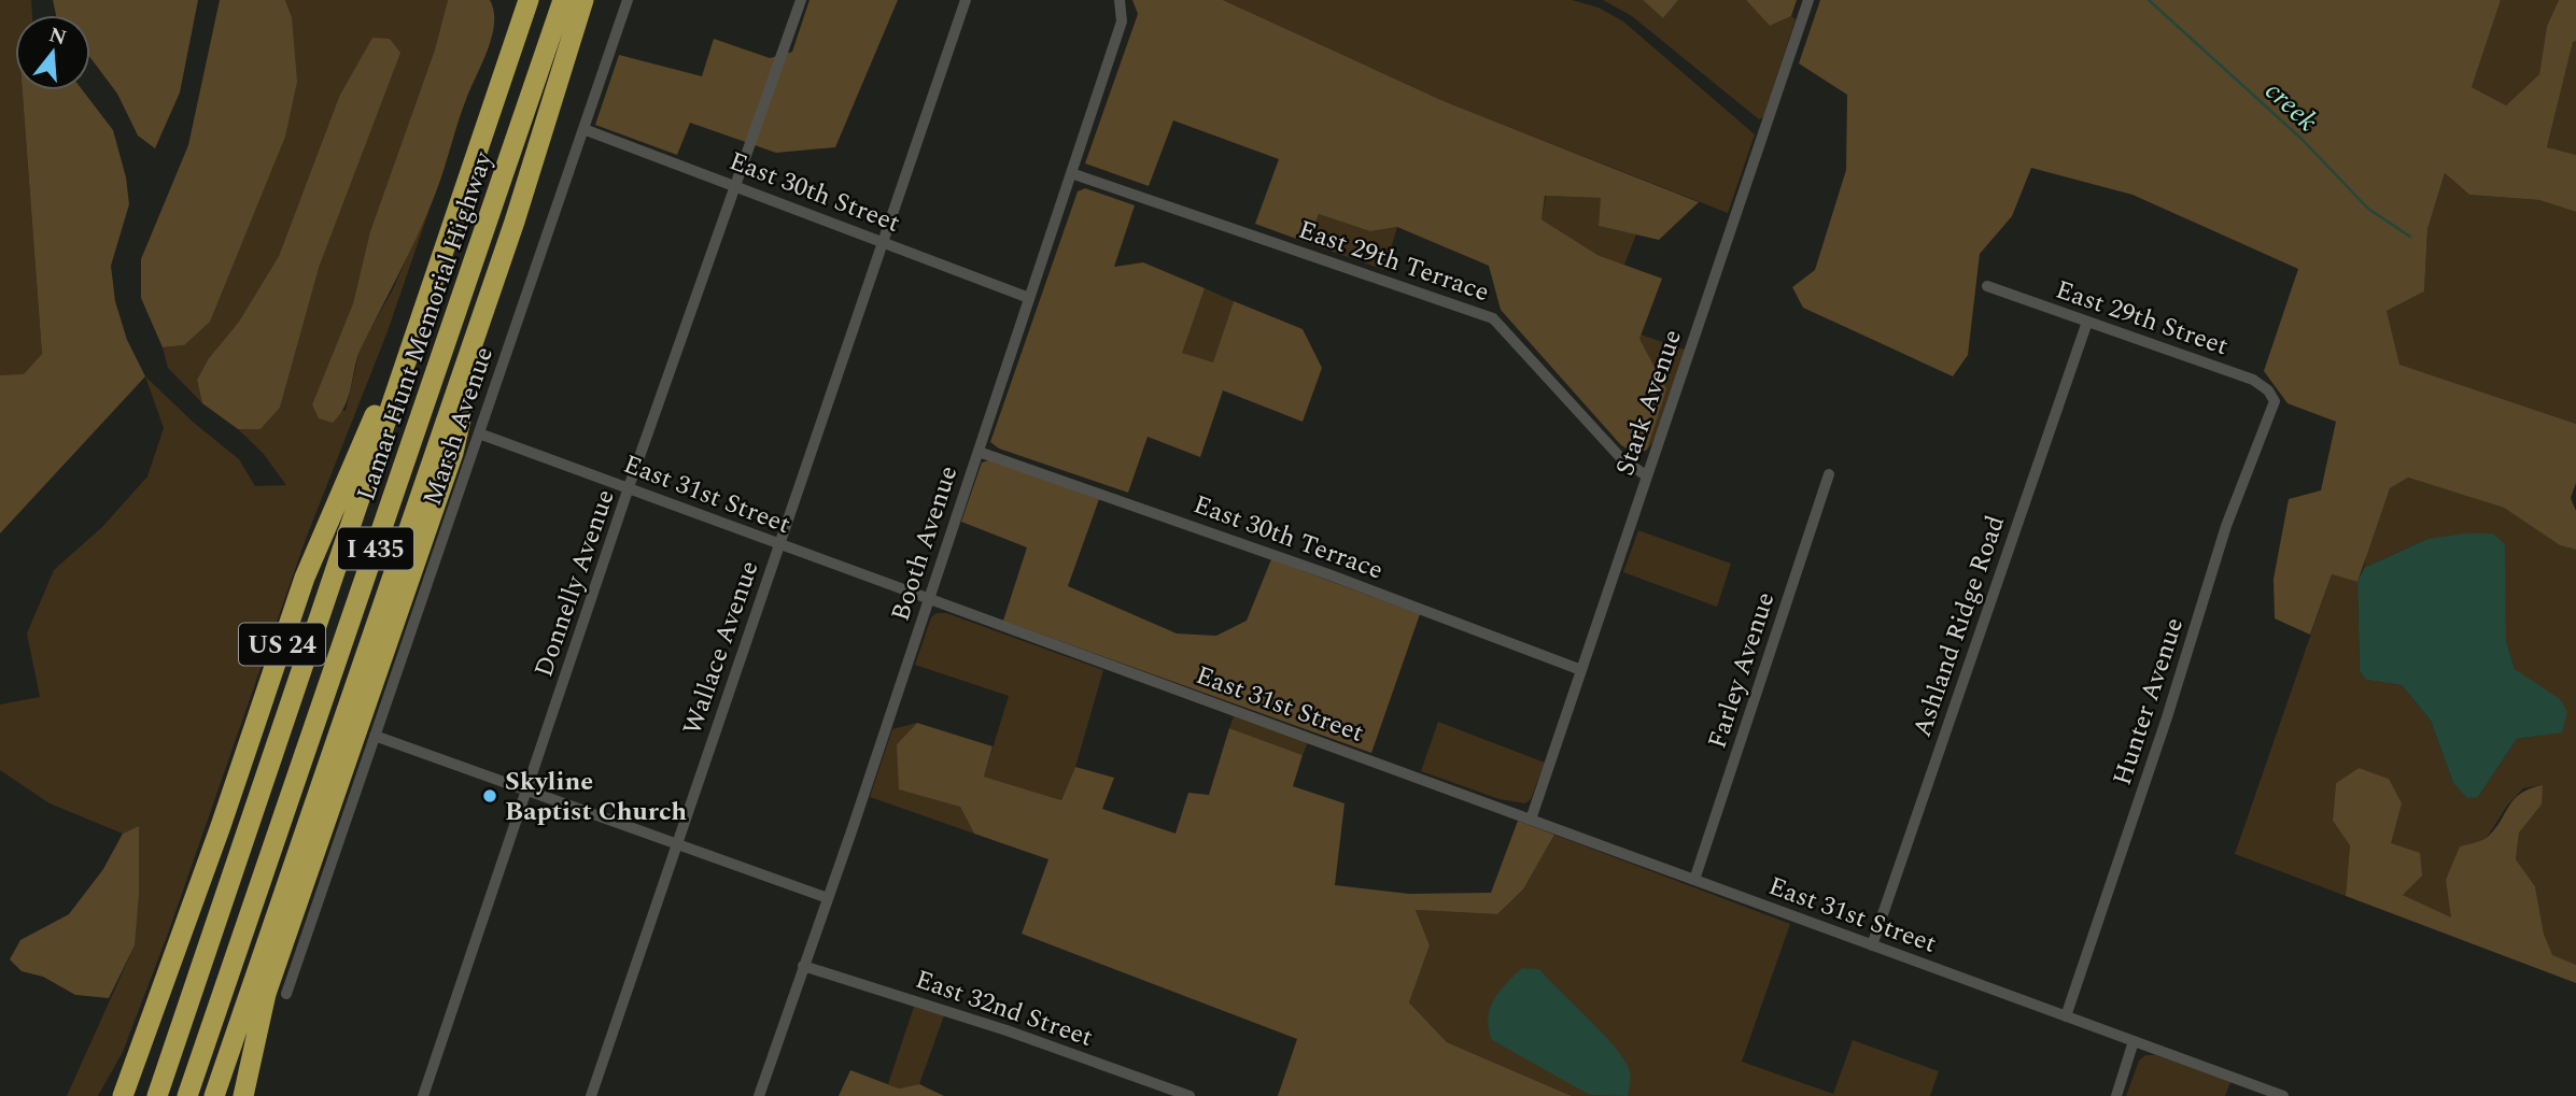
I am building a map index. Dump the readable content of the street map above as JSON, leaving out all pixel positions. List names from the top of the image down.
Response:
{
  "streets": {
    "highway": ["Lamar Hunt Memorial Highway", "I 435", "US 24"],
    "street": [
      "East 30th Street",
      "East 29th Terrace",
      "East 29th Street",
      "Stark Avenue",
      "Marsh Avenue",
      "East 31st Street",
      "East 30th Terrace",
      "Booth Avenue",
      "Donnelly Avenue",
      "Ashland Ridge Road",
      "Wallace Avenue",
      "Farley Avenue",
      "Hunter Avenue",
      "East 32nd Street"
    ]
  },
  "crossings": [
    ["East 30th Street", "Marsh Avenue"],
    ["East 30th Street", "Booth Avenue"],
    ["East 30th Street", "Donnelly Avenue"],
    ["East 30th Street", "Wallace Avenue"],
    ["East 29th Terrace", "Stark Avenue"],
    ["East 29th Terrace", "Booth Avenue"],
    ["East 29th Street", "Ashland Ridge Road"],
    ["East 29th Street", "Hunter Avenue"],
    ["Lamar Hunt Memorial Highway", "US 24"],
    ["Stark Avenue", "East 31st Street"],
    ["Stark Avenue", "East 30th Terrace"],
    ["Marsh Avenue", "East 31st Street"],
    ["East 31st Street", "Booth Avenue"],
    ["East 31st Street", "Donnelly Avenue"],
    ["East 31st Street", "Ashland Ridge Road"],
    ["East 31st Street", "Wallace Avenue"],
    ["East 31st Street", "Farley Avenue"],
    ["East 31st Street", "Hunter Avenue"],
    ["East 30th Terrace", "Booth Avenue"],
    ["Booth Avenue", "East 32nd Street"]
  ],
  "water": ["creek"],
  "places": ["Skyline Baptist Church"],
  "north": "top"
}
